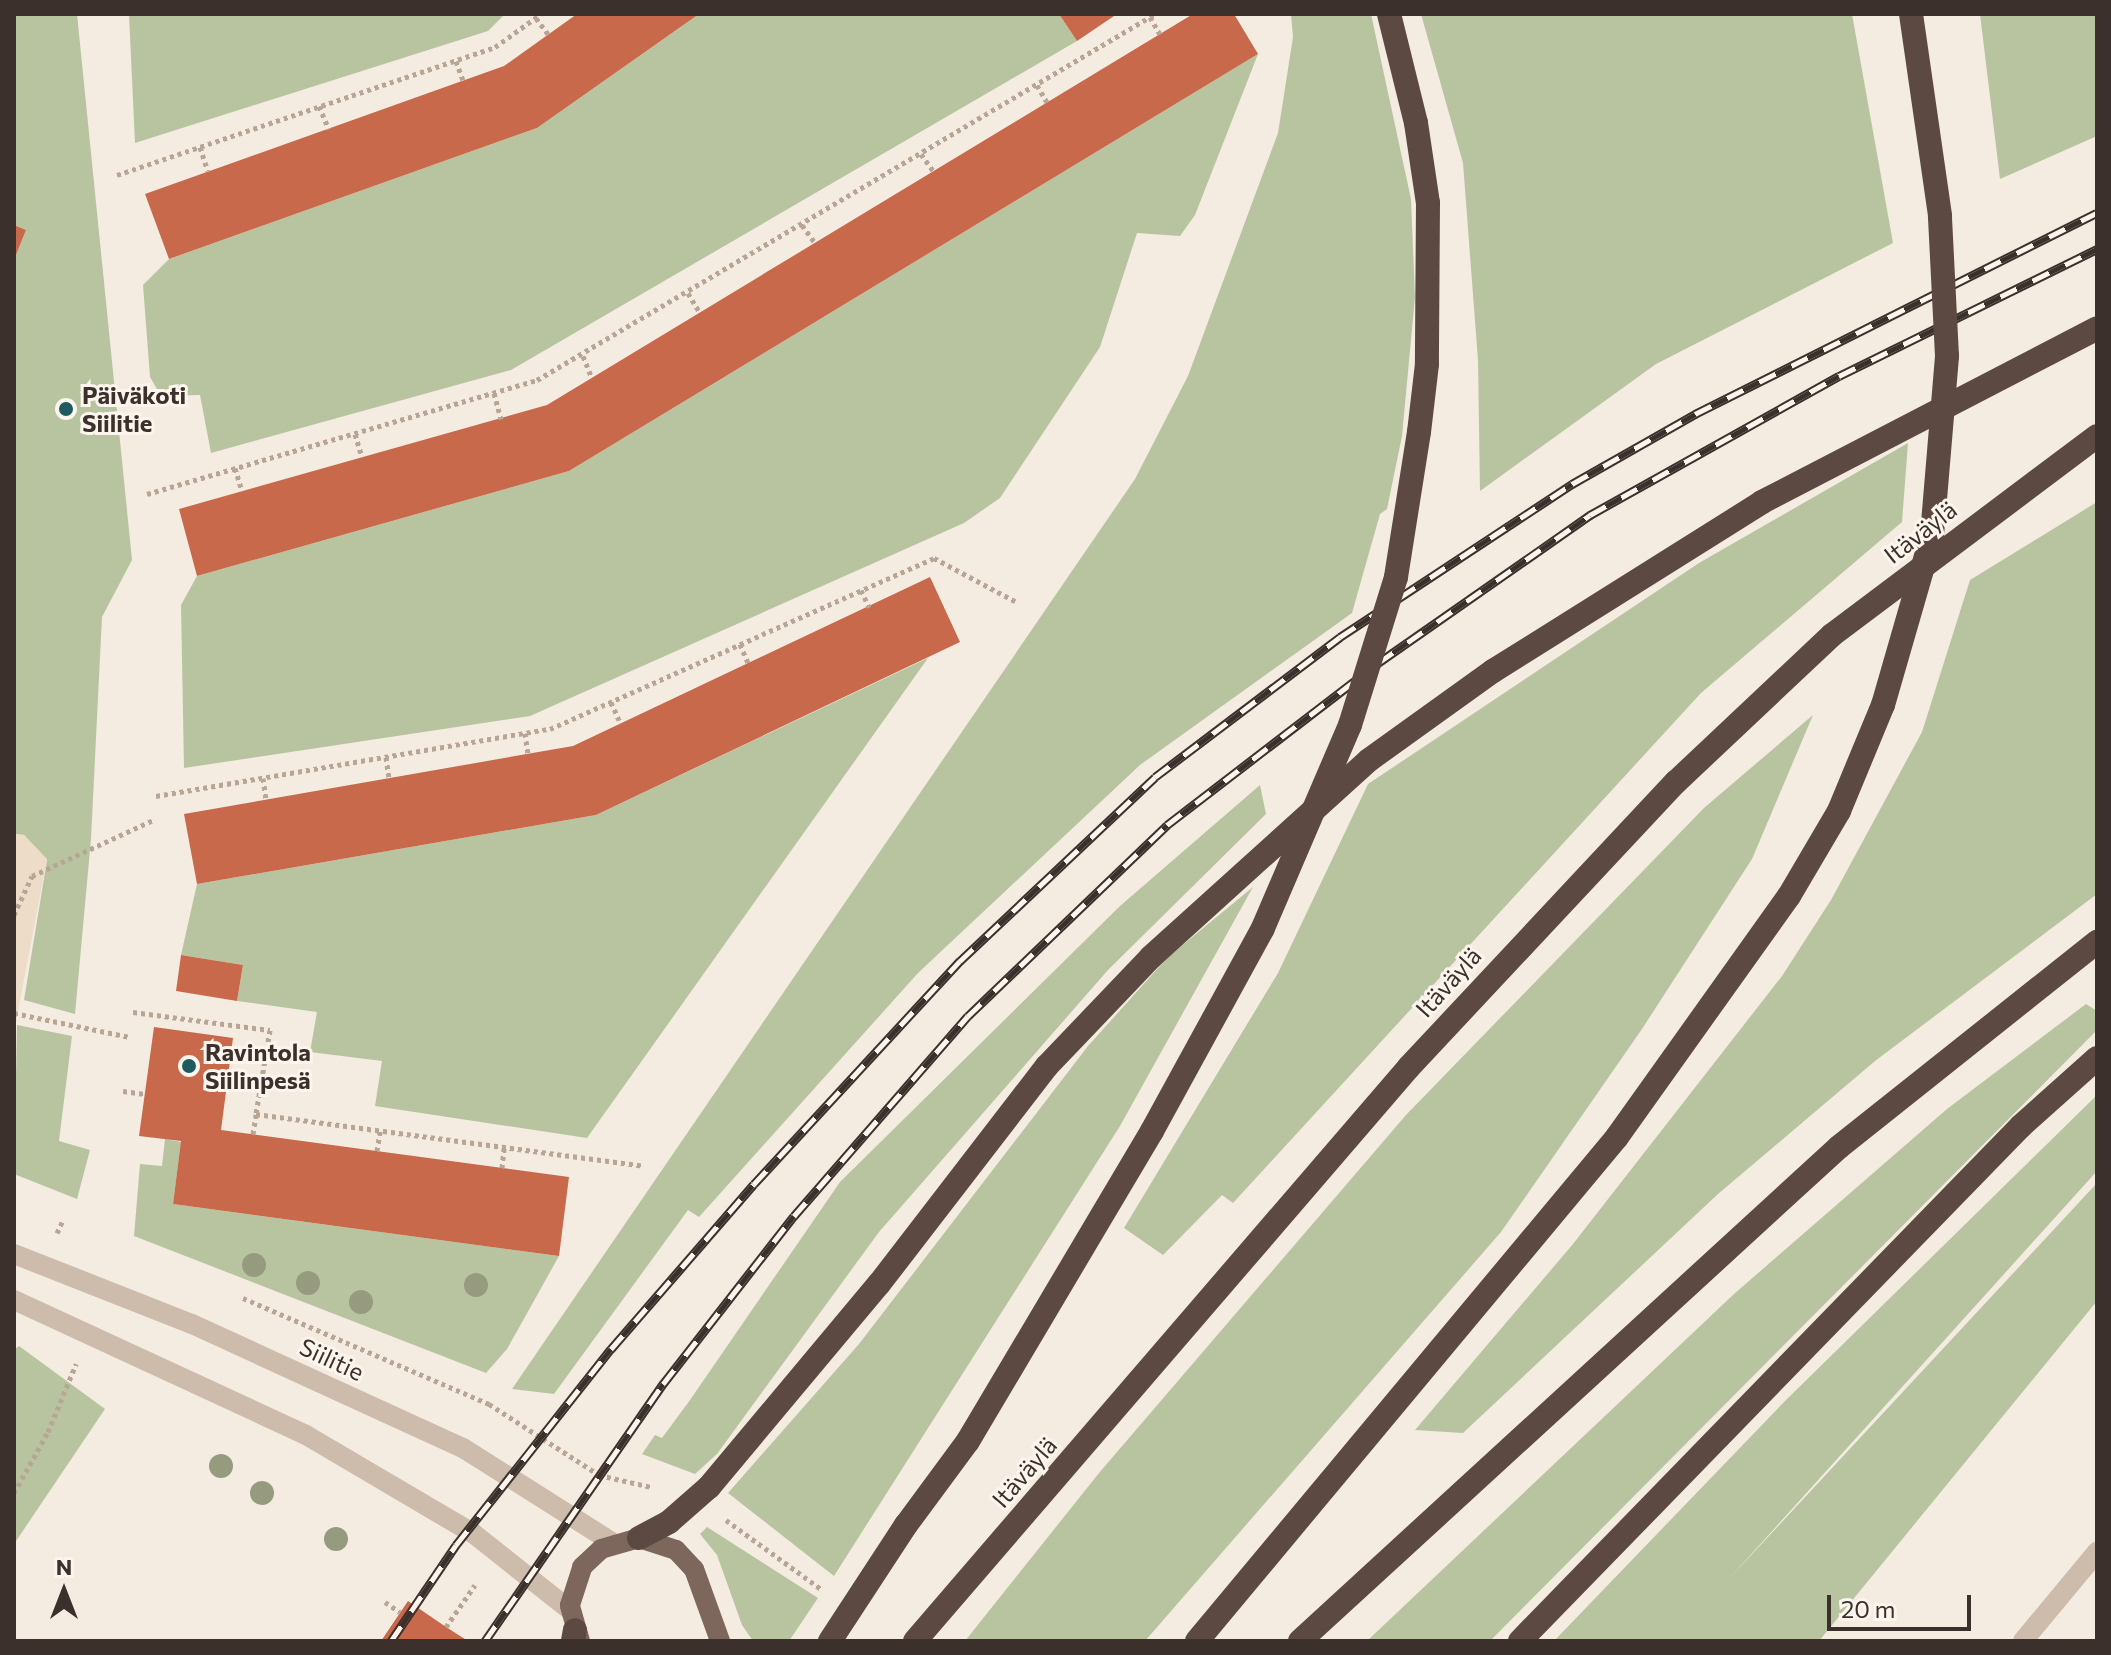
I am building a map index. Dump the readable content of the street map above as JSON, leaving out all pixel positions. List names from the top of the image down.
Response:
{
  "streets": {
    "highway": ["Itäväylä"],
    "street": ["Siilitie"]
  },
  "places": ["Päiväkoti Siilitie", "Ravintola Siilinpesä"],
  "scale_bar": "20 m",
  "north": "top"
}
